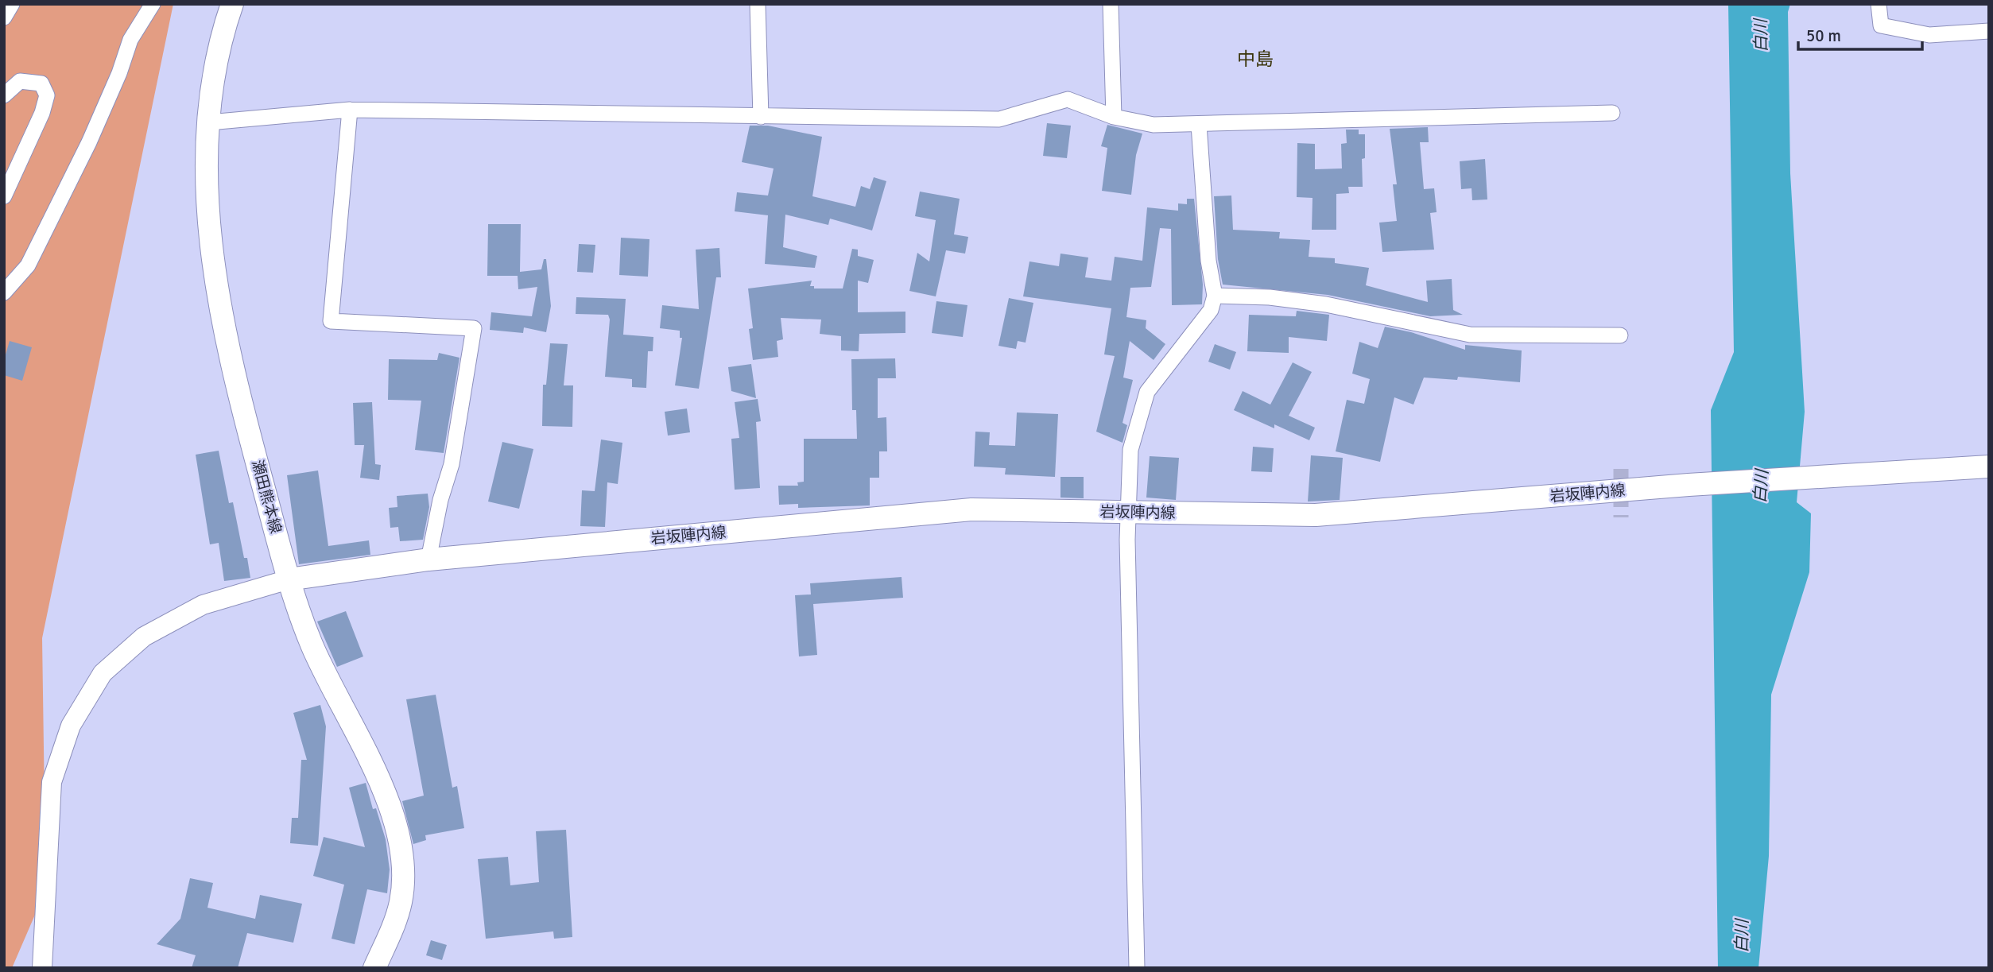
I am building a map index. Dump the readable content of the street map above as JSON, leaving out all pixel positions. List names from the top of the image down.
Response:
{
  "streets": {
    "main road": ["岩坂陣内線", "瀬田熊本線"]
  },
  "crossings": [
    ["岩坂陣内線", "瀬田熊本線"]
  ],
  "districts": ["中島"],
  "water": ["白川"],
  "scale_bar": "50 m"
}
